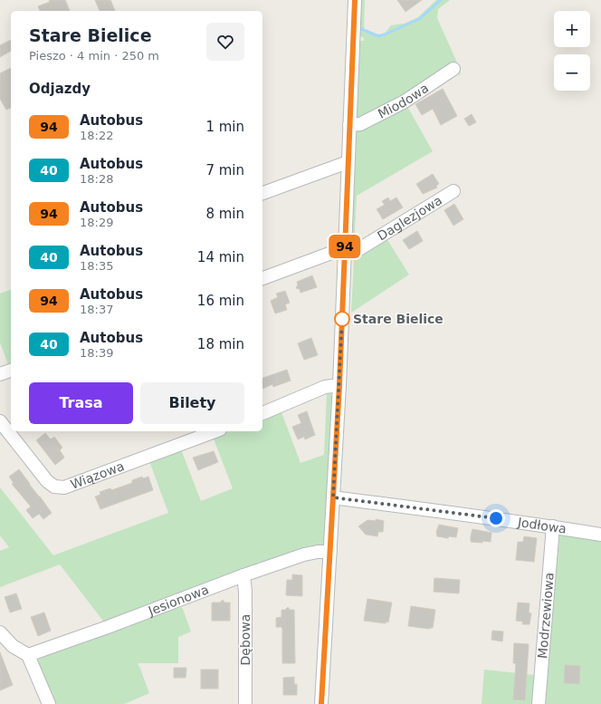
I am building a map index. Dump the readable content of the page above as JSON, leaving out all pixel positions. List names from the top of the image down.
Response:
{
  "streets": {
    "street": [
      "Miodowa",
      "Daglezjowa",
      "Wiązowa",
      "Jodłowa",
      "Jesionowa",
      "Modrzewiowa",
      "Dębowa"
    ]
  },
  "crossings": [
    ["Jodłowa", "Modrzewiowa"],
    ["Jesionowa", "Dębowa"]
  ],
  "places": ["Stare Bielice"],
  "lines": ["bus line 94"],
  "page": {
    "on_map": "94",
    "map_buttons": ["+", "−"],
    "heading": [
      ["Stare Bielice", "Pieszo · 4 min · 250 m"],
      "Odjazdy"
    ],
    "list": [
      {
        "mark": "94",
        "name": "Autobus",
        "note": "18:22",
        "value": "1 min"
      },
      {
        "mark": "40",
        "name": "Autobus",
        "note": "18:28",
        "value": "7 min"
      },
      {
        "mark": "94",
        "name": "Autobus",
        "note": "18:29",
        "value": "8 min"
      },
      {
        "mark": "40",
        "name": "Autobus",
        "note": "18:35",
        "value": "14 min"
      },
      {
        "mark": "94",
        "name": "Autobus",
        "note": "18:37",
        "value": "16 min"
      },
      {
        "mark": "40",
        "name": "Autobus",
        "note": "18:39",
        "value": "18 min"
      }
    ],
    "buttons": ["Trasa", "Bilety"]
  }
}
